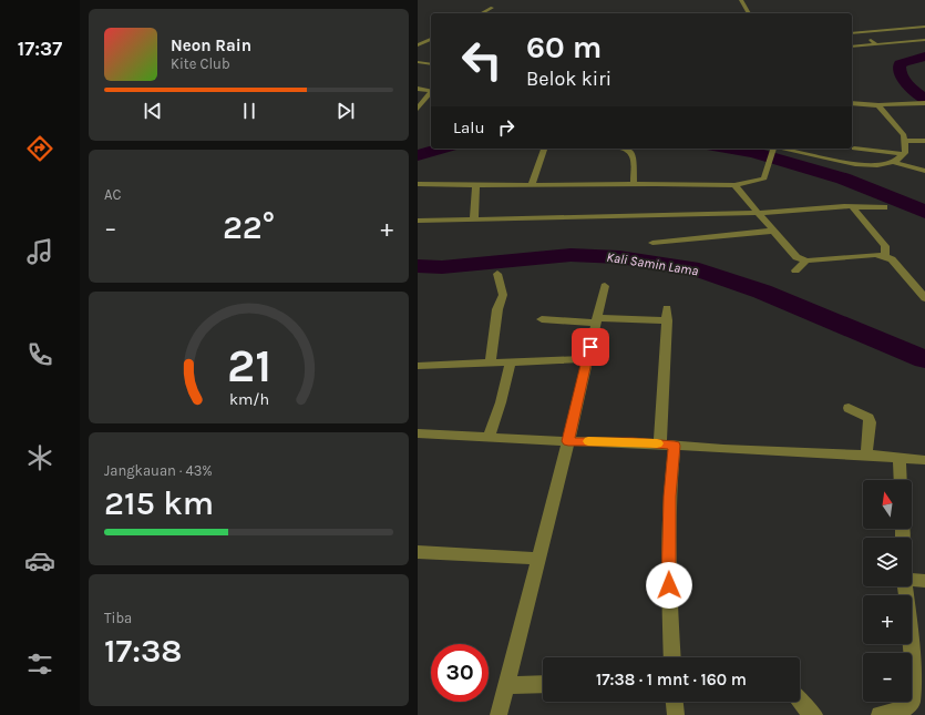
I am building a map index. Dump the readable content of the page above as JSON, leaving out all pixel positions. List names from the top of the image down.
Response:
{
  "water": ["Kali Samin Lama"],
  "north": "top",
  "page": {
    "tabs": "17:37",
    "turn": ["60 m", "Belok kiri"],
    "song": ["Neon Rain", "Kite Club"],
    "then": "Lalu",
    "tile": [
      "AC",
      ["Jangkauan · 43%", "215 km"],
      ["Tiba", "17:38"]
    ],
    "heat": ["−", "22°", "+"],
    "map_buttons": ["+", "−"],
    "limit": "30",
    "trip": "17:38 · 1 mnt · 160 m",
    "gauge": ["21", "km/h"]
  }
}
